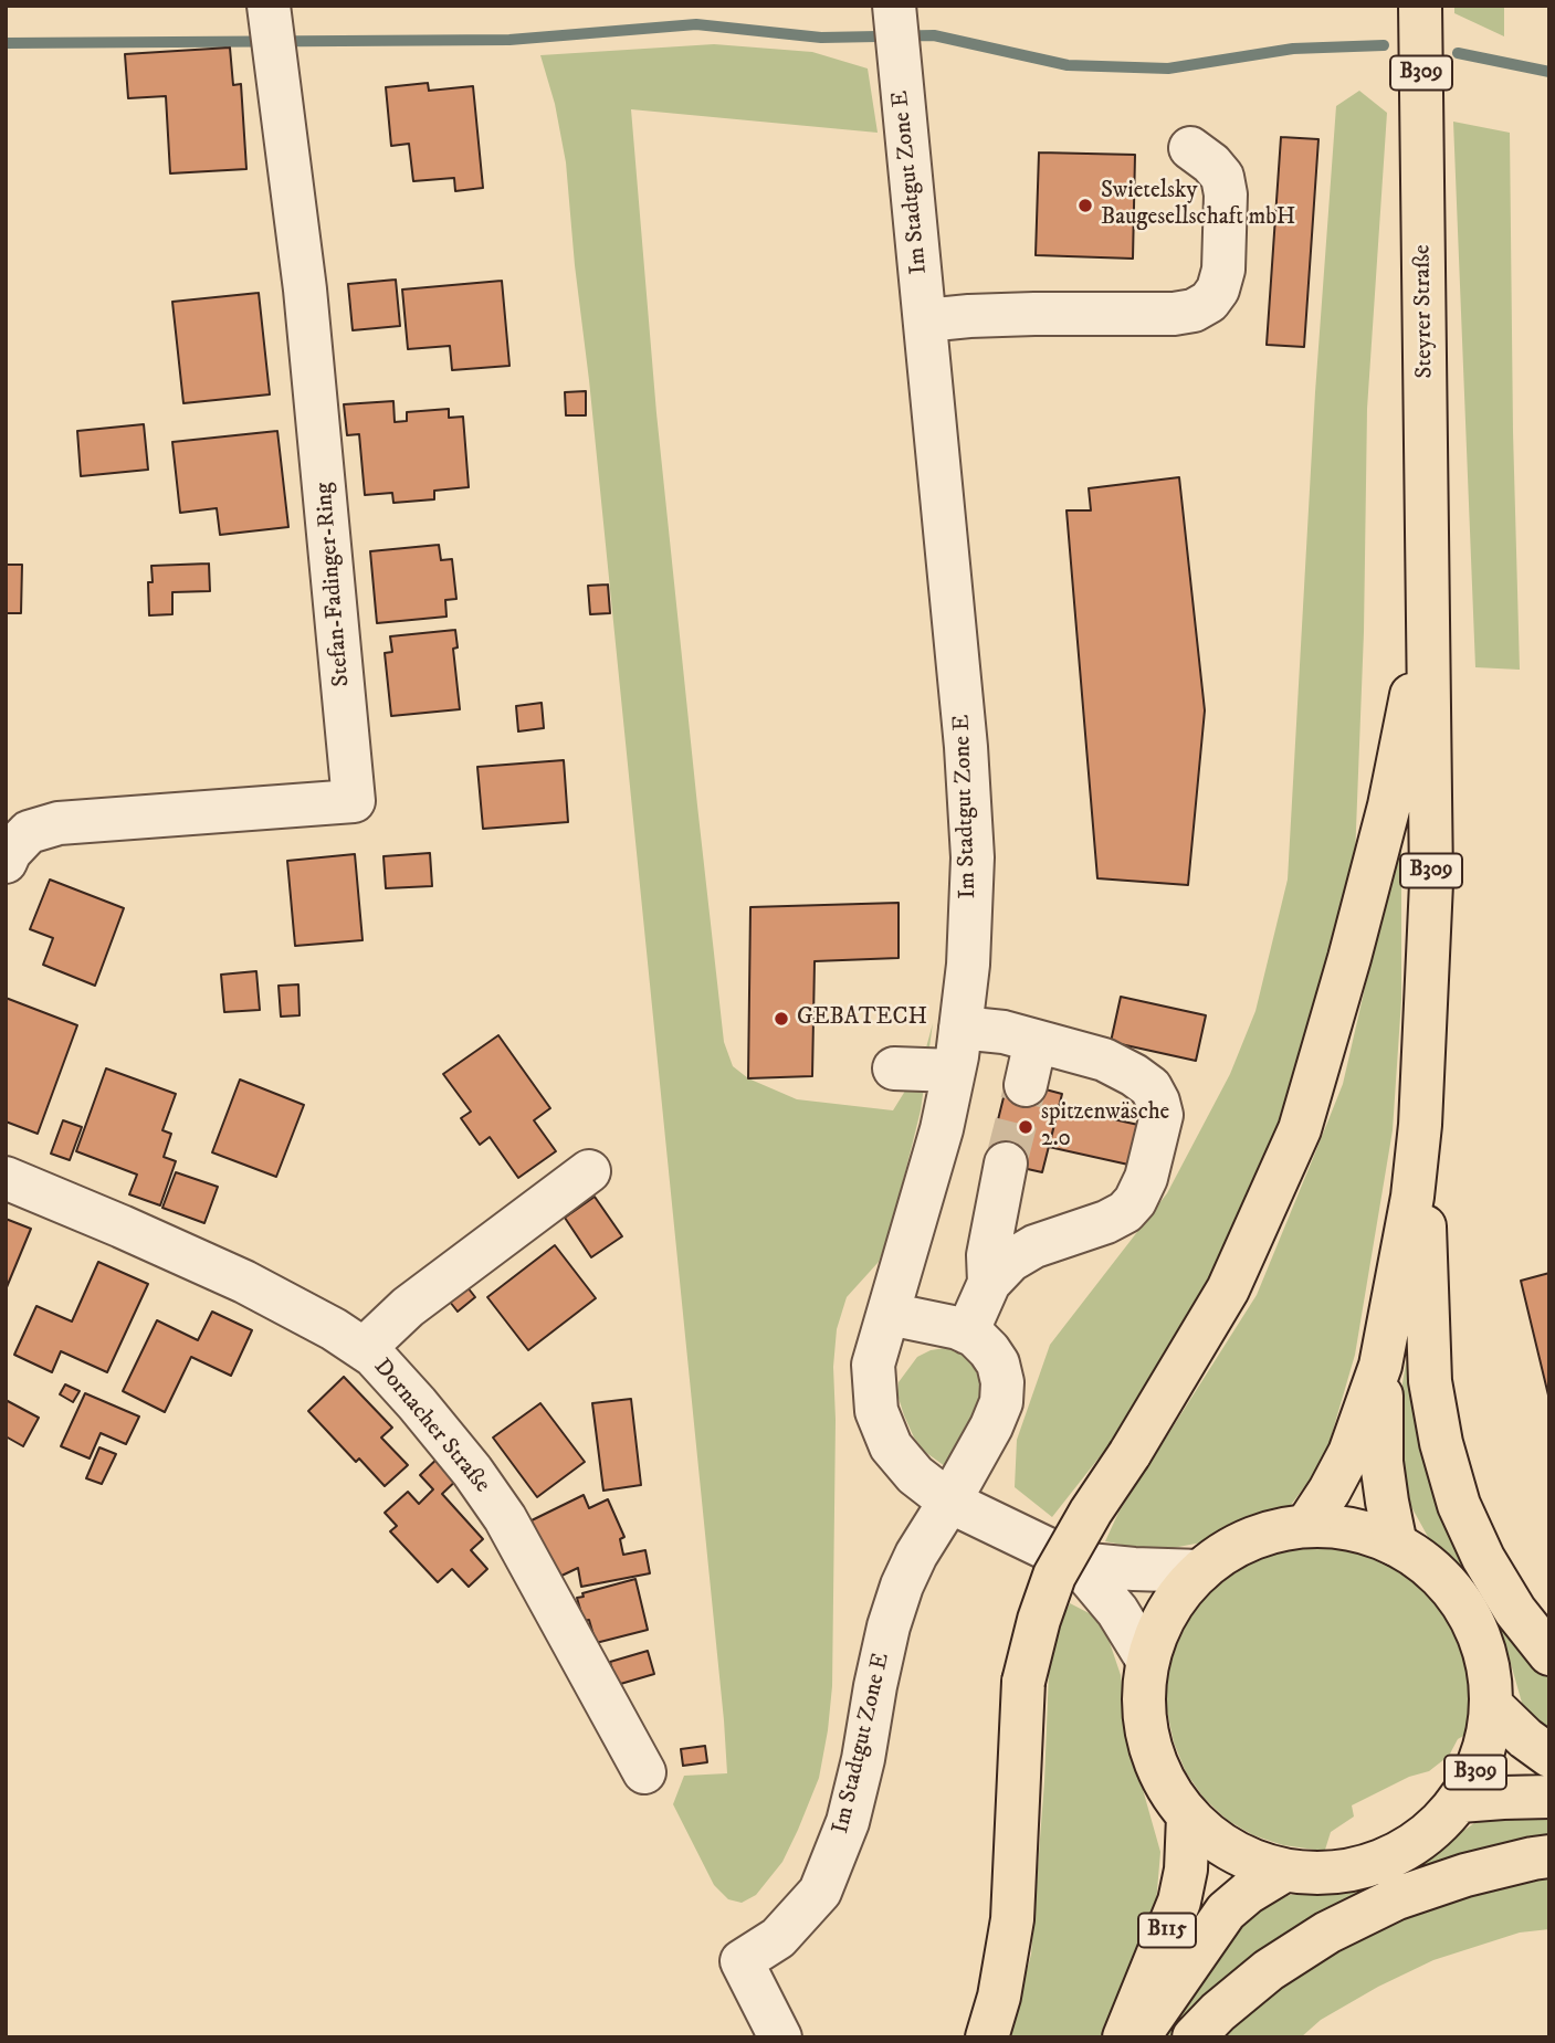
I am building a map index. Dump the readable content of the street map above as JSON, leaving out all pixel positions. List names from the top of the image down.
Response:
{
  "streets": {
    "main road": ["B309", "Steyrer Straße", "B115"],
    "street": ["Im Stadtgut Zone E", "Stefan-Fadinger-Ring", "Dornacher Straße"]
  },
  "crossings": [
    ["B309", "Im Stadtgut Zone E"],
    ["B309", "Steyrer Straße"],
    ["B309", "B115"]
  ],
  "places": ["Swietelsky Baugesellschaft mbH", "GEBATECH", "spitzenwäsche 2.0"]
}
